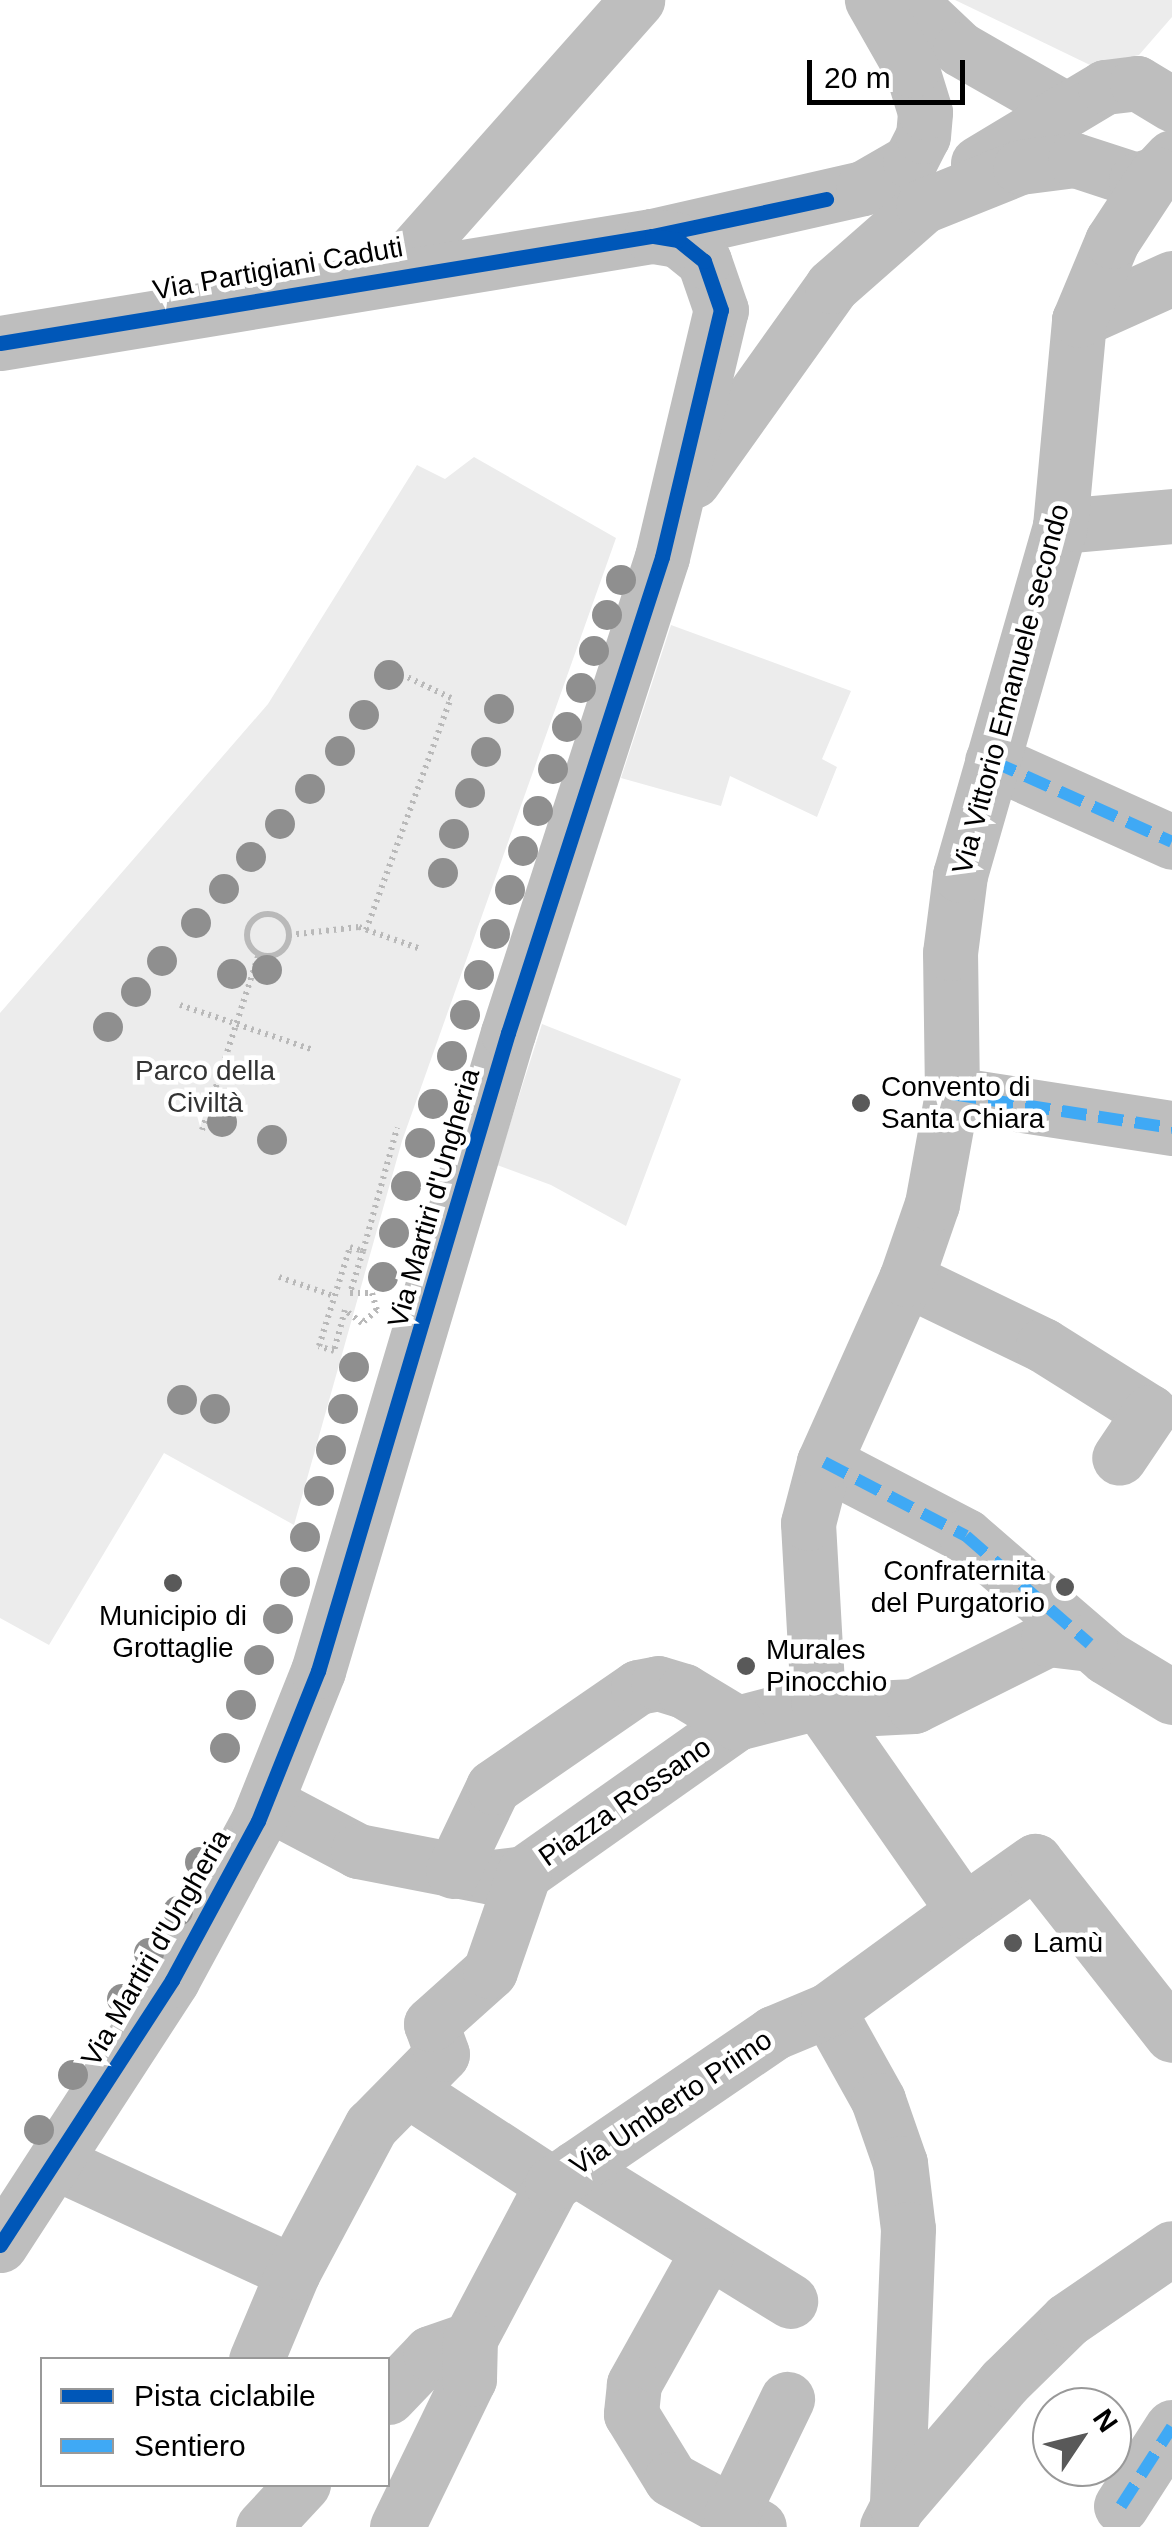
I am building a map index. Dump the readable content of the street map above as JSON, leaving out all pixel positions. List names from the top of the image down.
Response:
{
  "streets": {
    "street": [
      "Via Partigiani Caduti",
      "Via Vittorio Emanuele secondo",
      "Via Martiri d'Ungheria",
      "Piazza Rossano",
      "Via Umberto Primo"
    ]
  },
  "crossings": [
    ["Via Vittorio Emanuele secondo", "Via Martiri d'Ungheria"],
    ["Via Vittorio Emanuele secondo", "Piazza Rossano"],
    ["Via Martiri d'Ungheria", "Piazza Rossano"]
  ],
  "parks": ["Parco della Civiltà"],
  "places": [
    "Convento di Santa Chiara",
    "Municipio di Grottaglie",
    "Confraternita del Purgatorio",
    "Murales Pinocchio",
    "Lamù"
  ],
  "legend": ["Pista ciclabile", "Sentiero"],
  "scale_bar": "20 m",
  "north": "top right"
}
